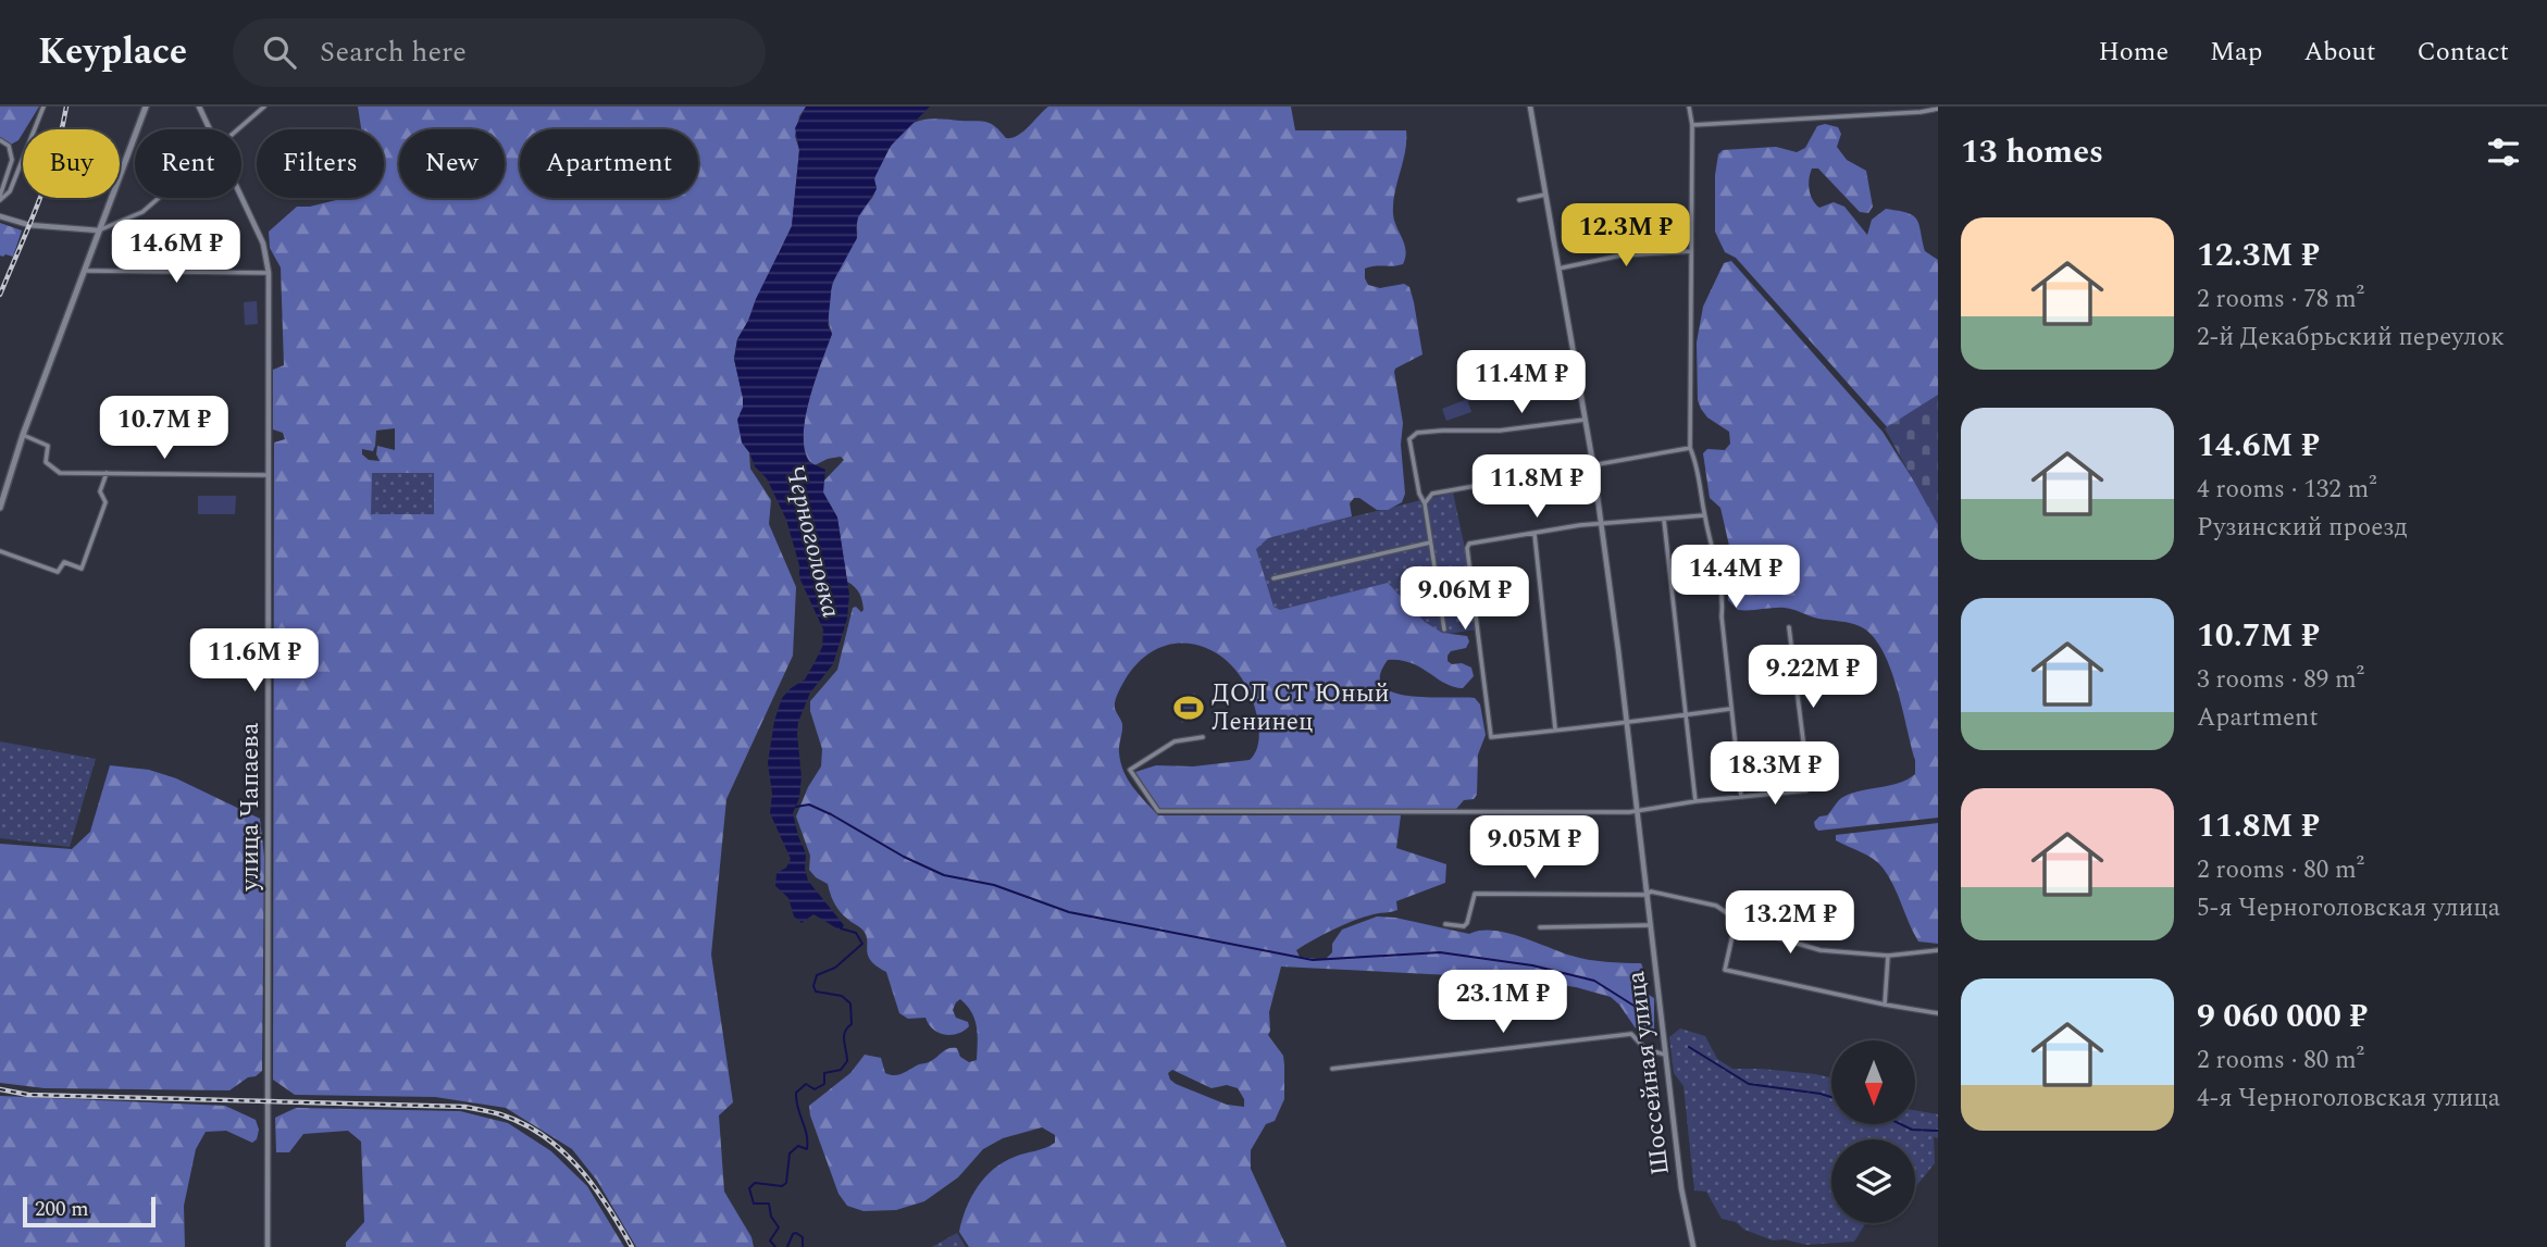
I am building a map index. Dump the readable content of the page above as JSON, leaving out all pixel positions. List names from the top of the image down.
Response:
{
  "streets": {
    "street": ["улица Чапаева", "Шоссейная улица"]
  },
  "water": ["Черноголовка"],
  "places": {
    "sports": ["ДОЛ СТ Юный Ленинец"]
  },
  "scale_bar": "200 m",
  "north": "bottom",
  "page": {
    "header": "Keyplace",
    "search": "Search here",
    "nav": [
      "Home",
      "Map",
      "About",
      "Contact"
    ],
    "heading": "13 homes",
    "chip": [
      "Buy",
      "Rent",
      "Filters",
      "New",
      "Apartment"
    ],
    "list": [
      {
        "name": "12.3M ₽",
        "note": "2 rooms · 78 m² · 2-й Декабрьский переулок"
      },
      {
        "name": "14.6M ₽",
        "note": "4 rooms · 132 m² · Рузинский проезд"
      },
      {
        "name": "10.7M ₽",
        "note": "3 rooms · 89 m² · Apartment"
      },
      {
        "name": "11.8M ₽",
        "note": "2 rooms · 80 m² · 5-я Черноголовская улица"
      },
      {
        "name": "9 060 000 ₽",
        "note": "2 rooms · 80 m² · 4-я Черноголовская улица"
      }
    ],
    "price": [
      "12.3M ₽",
      "14.6M ₽",
      "11.4M ₽",
      "10.7M ₽",
      "11.8M ₽",
      "14.4M ₽",
      "9.06M ₽",
      "11.6M ₽",
      "9.22M ₽",
      "18.3M ₽",
      "9.05M ₽",
      "13.2M ₽",
      "23.1M ₽"
    ],
    "scale": "200 m"
  }
}
